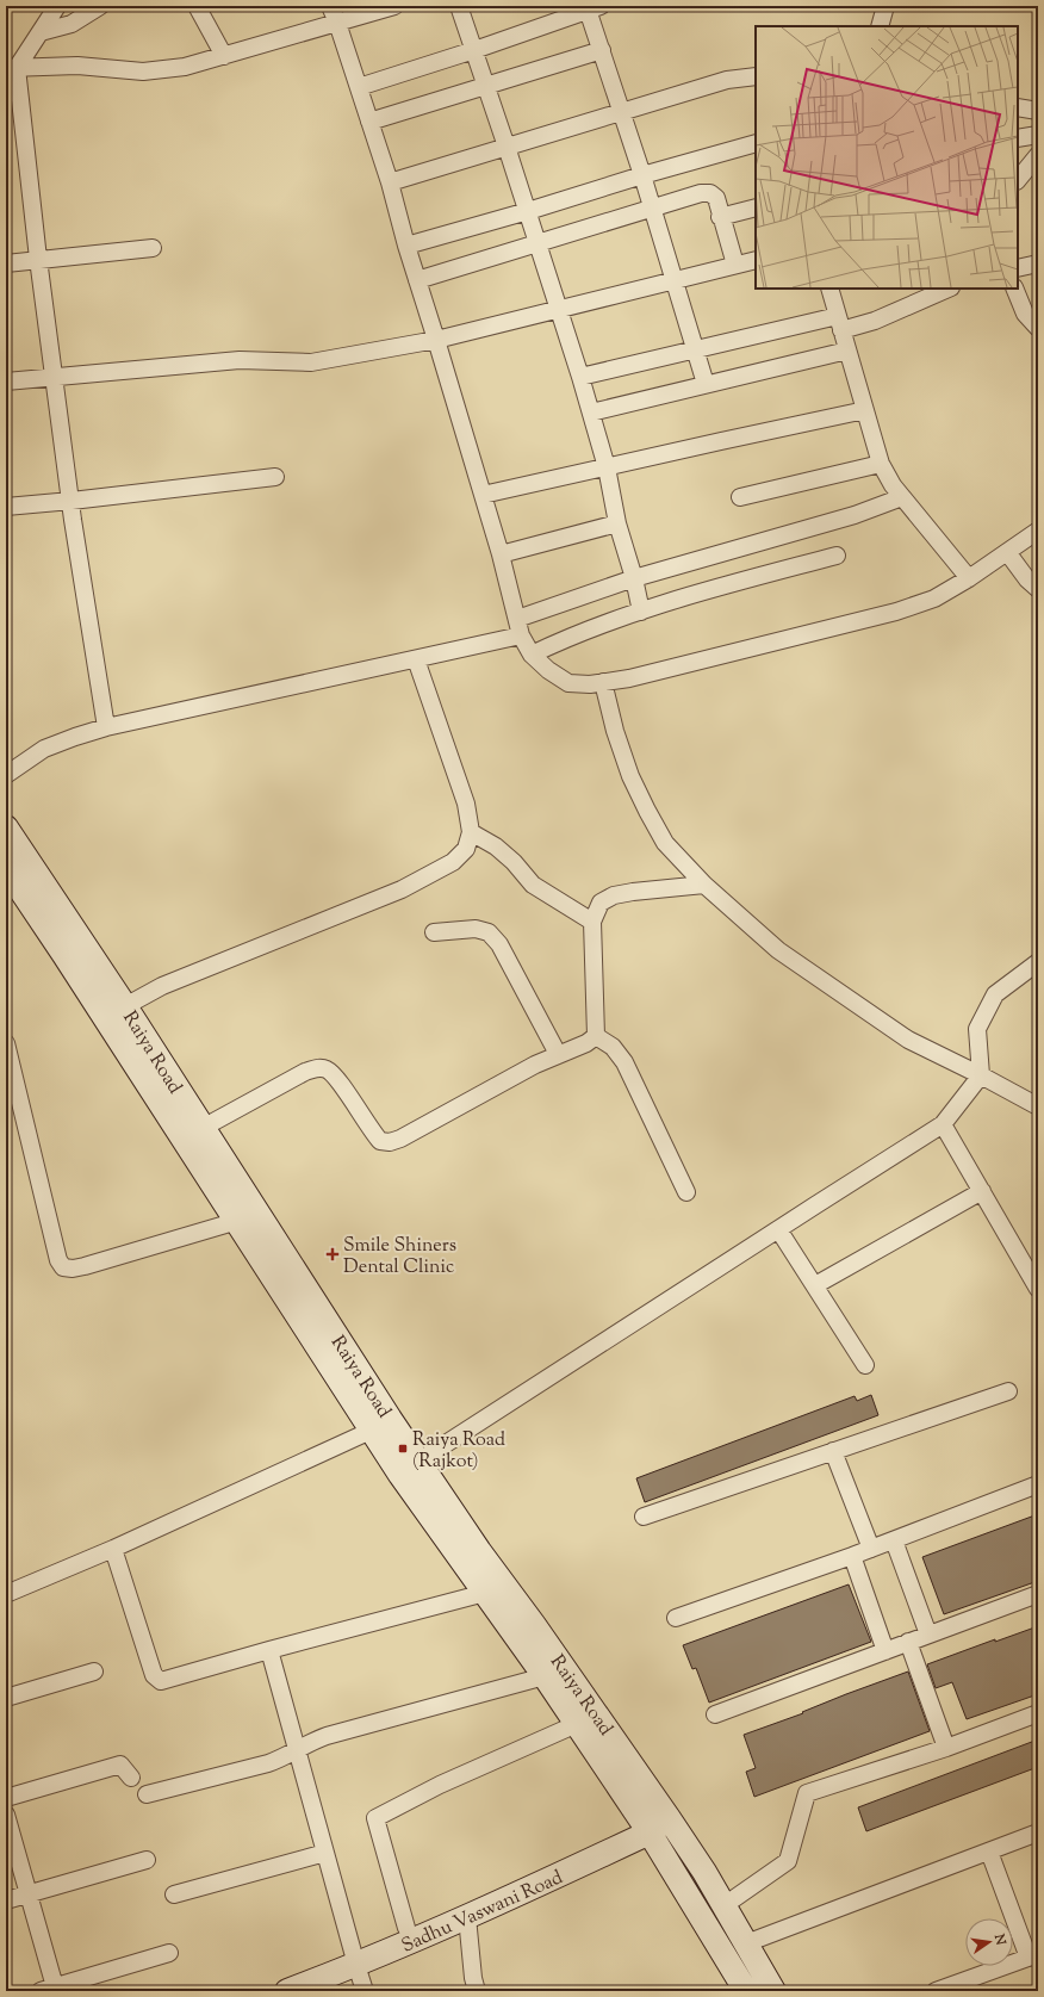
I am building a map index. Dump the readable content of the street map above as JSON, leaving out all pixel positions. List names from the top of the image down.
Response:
{
  "streets": {
    "street": ["Raiya Road", "Sadhu Vaswani Road"]
  },
  "crossings": [
    ["Raiya Road", "Sadhu Vaswani Road"]
  ],
  "places": {
    "health": ["Smile Shiners Dental Clinic"],
    "transit": ["Raiya Road (Rajkot)"]
  },
  "north": "right"
}
